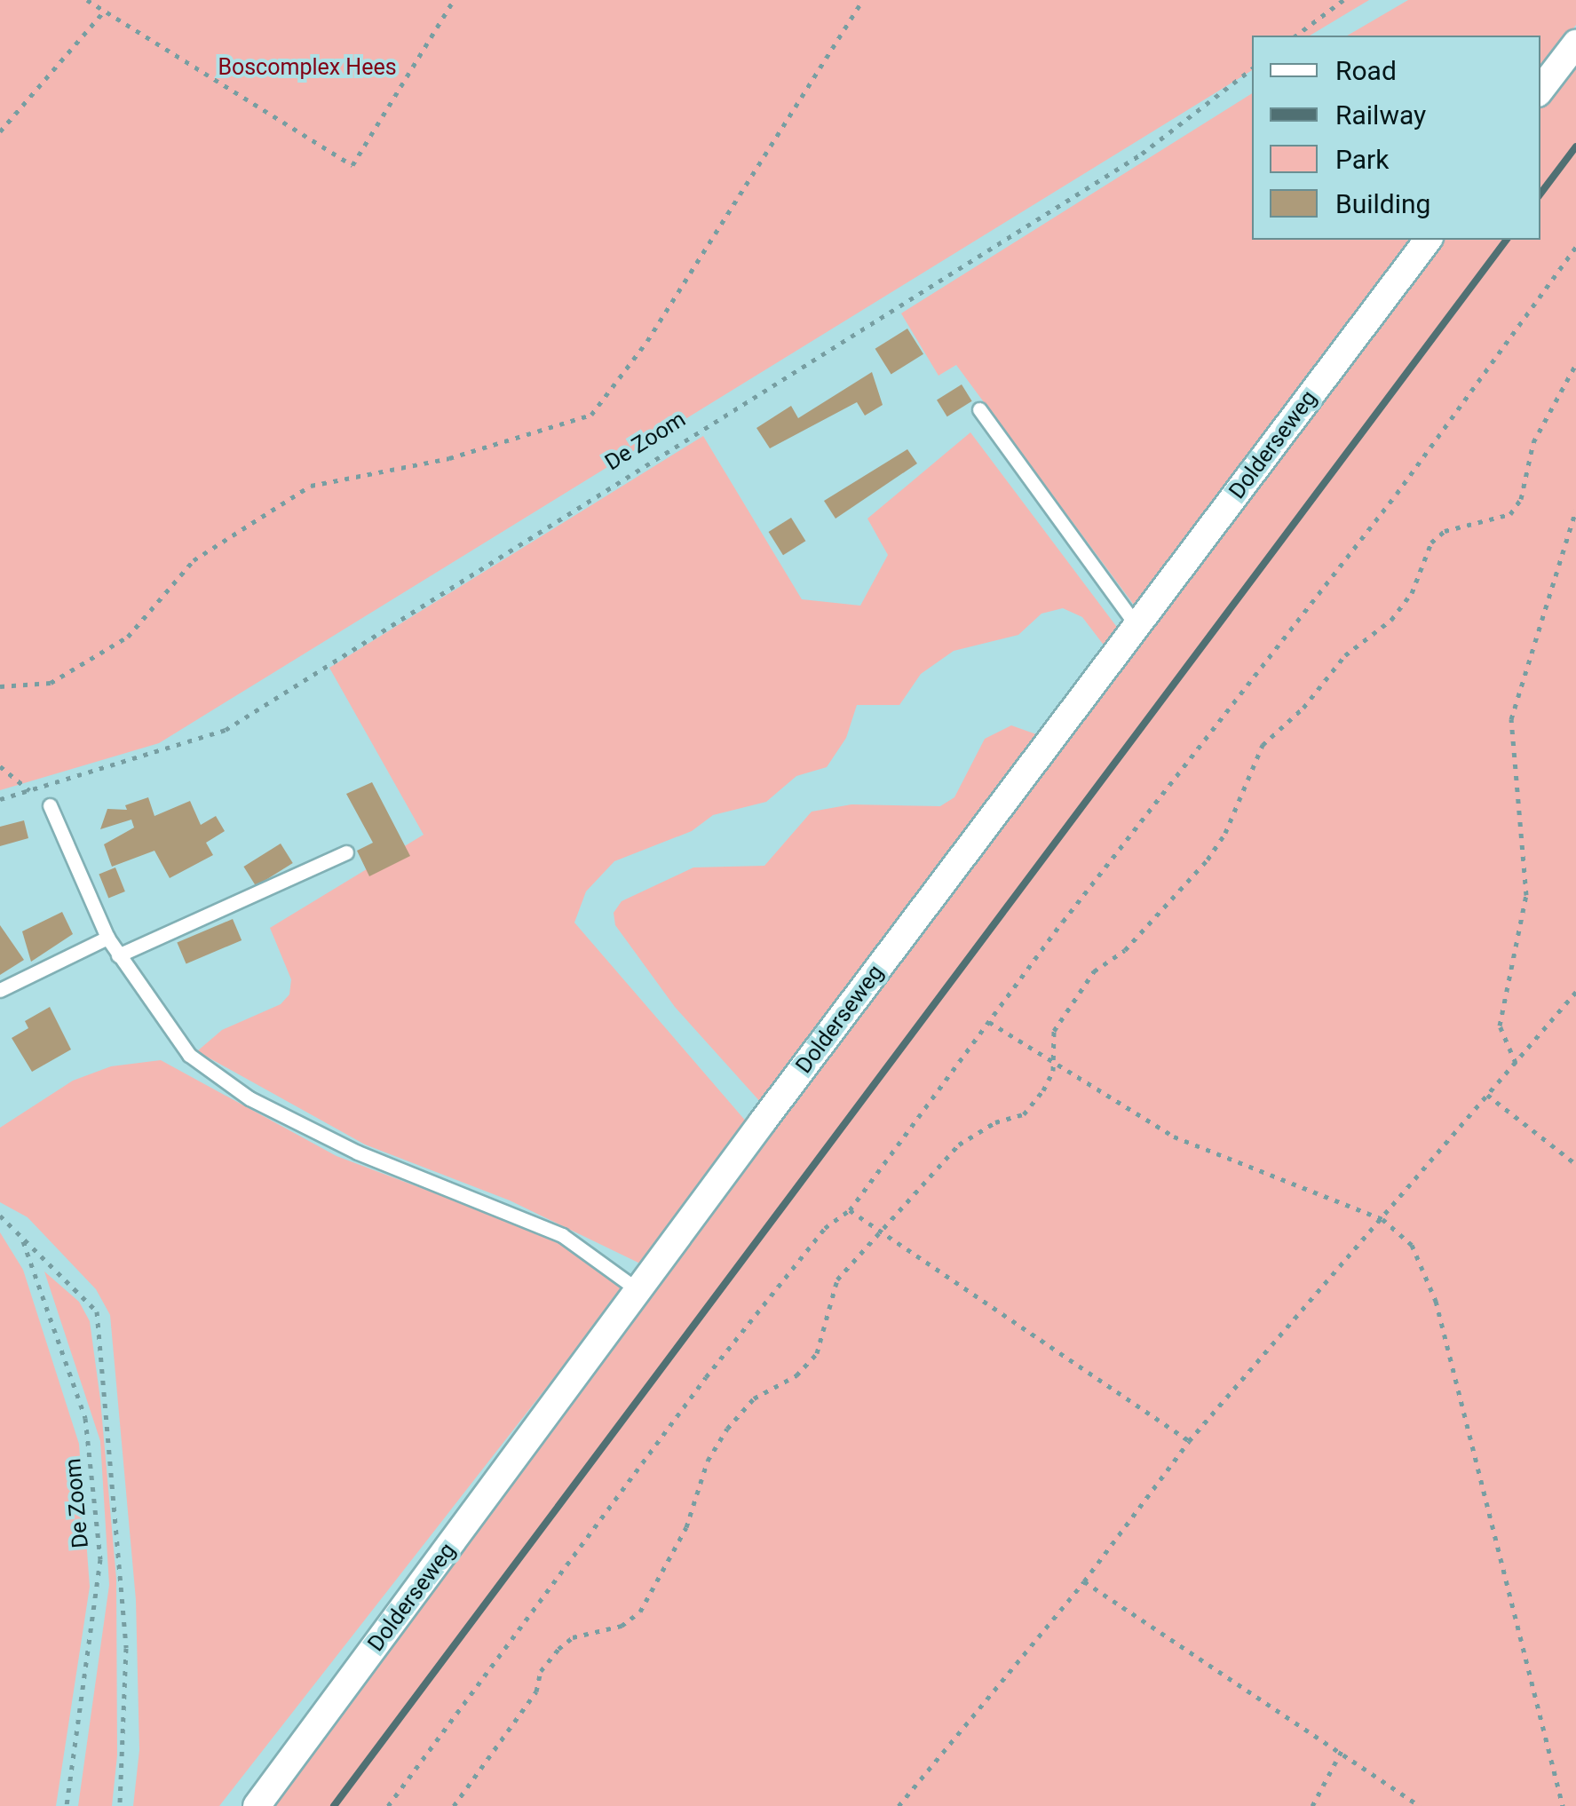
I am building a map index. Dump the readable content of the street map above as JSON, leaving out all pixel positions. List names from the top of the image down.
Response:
{
  "streets": {
    "street": ["Dolderseweg"],
    "path": ["De Zoom"]
  },
  "parks": ["Boscomplex Hees"],
  "legend": [
    "Road",
    "Railway",
    "Park",
    "Building"
  ]
}
